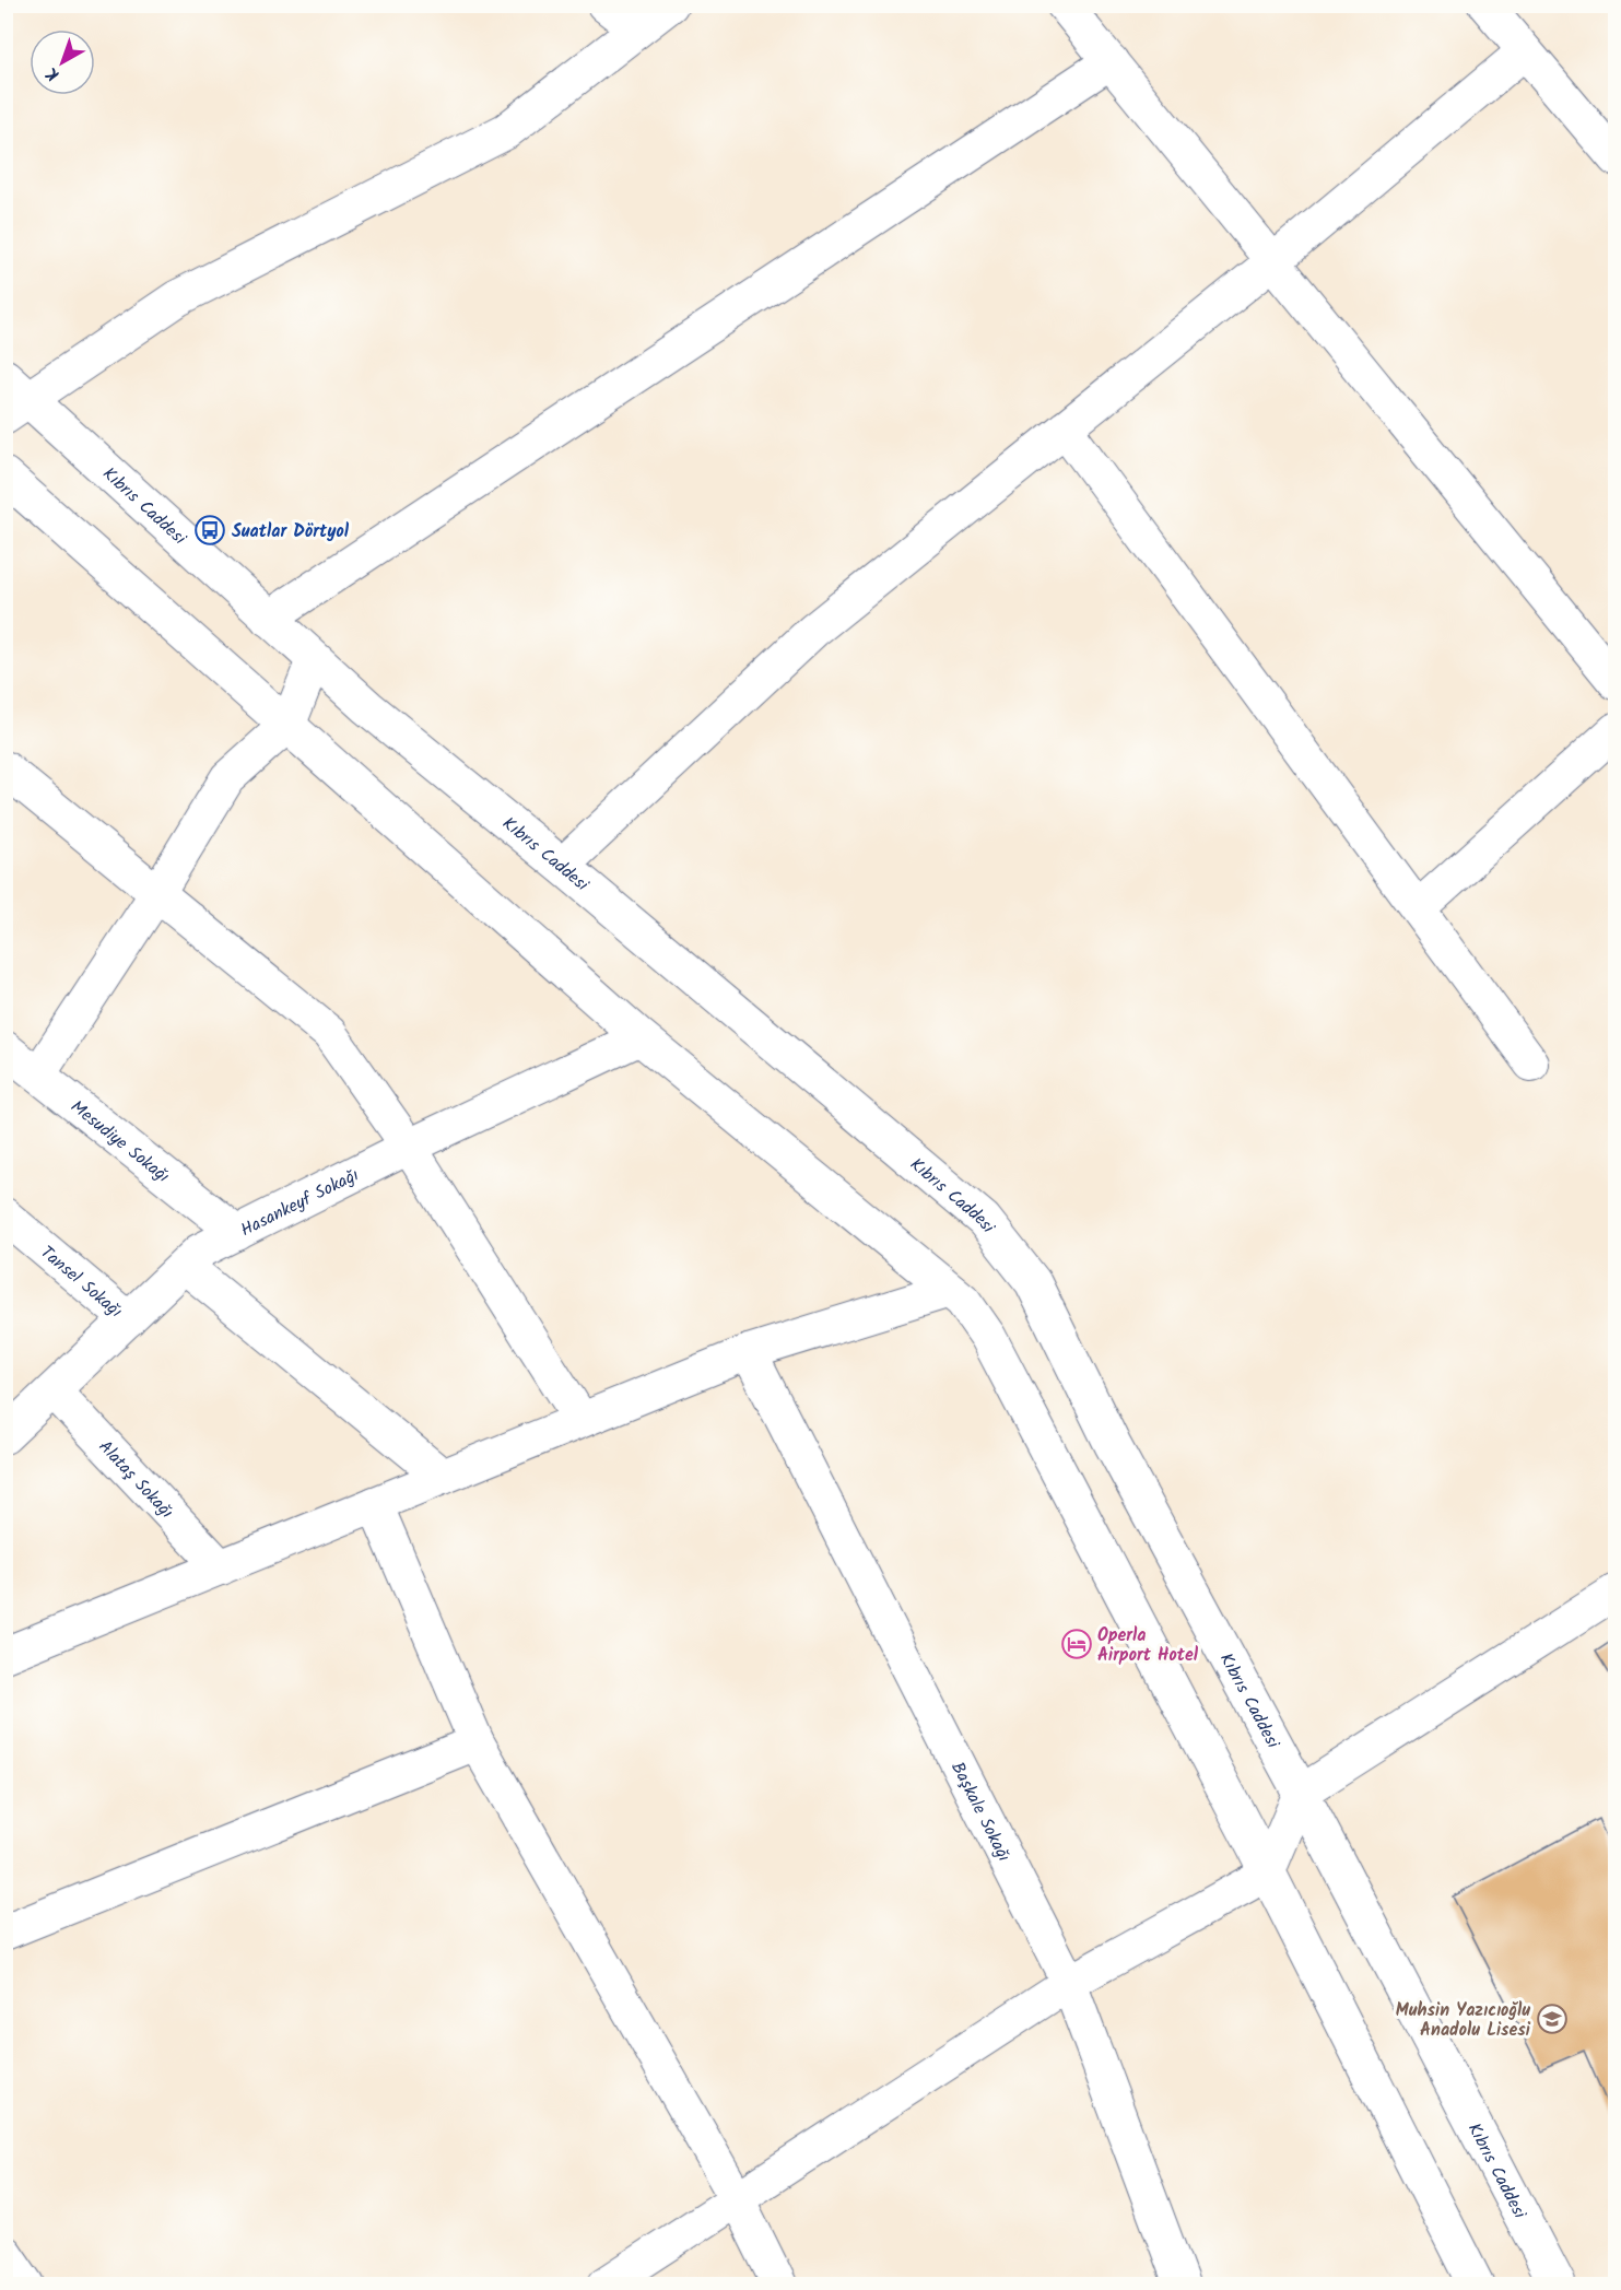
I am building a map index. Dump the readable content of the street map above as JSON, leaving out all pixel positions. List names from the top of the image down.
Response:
{
  "streets": {
    "main road": ["Kıbrıs Caddesi"],
    "street": [
      "Mesudiye Sokağı",
      "Hasankeyf Sokağı",
      "Tansel Sokağı",
      "Alataş Sokağı",
      "Başkale Sokağı"
    ]
  },
  "crossings": [
    ["Mesudiye Sokağı", "Hasankeyf Sokağı"],
    ["Hasankeyf Sokağı", "Tansel Sokağı"],
    ["Hasankeyf Sokağı", "Alataş Sokağı"]
  ],
  "places": {
    "bus stop": ["Suatlar Dörtyol"],
    "hotel": ["Operla Airport Hotel"],
    "school or university": ["Muhsin Yazıcıoğlu Anadolu Lisesi"]
  },
  "north": "bottom left"
}
